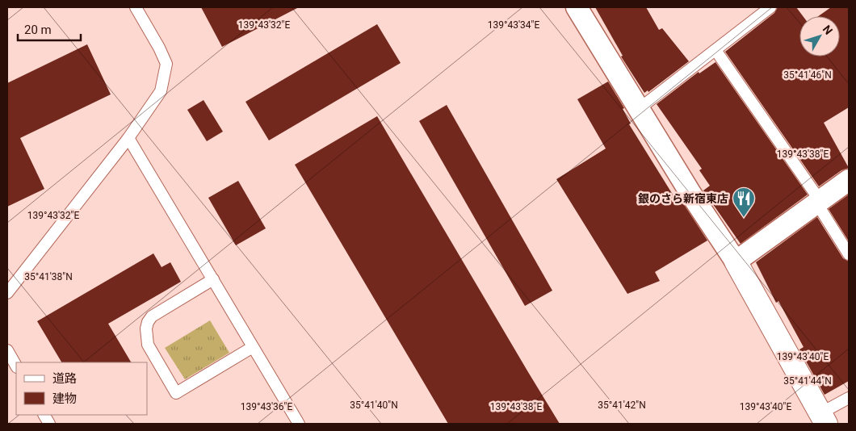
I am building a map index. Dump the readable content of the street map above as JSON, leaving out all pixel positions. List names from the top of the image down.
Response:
{
  "places": {
    "restaurant": ["銀のさら新宿東店"]
  },
  "legend": ["道路", "建物"],
  "scale_bar": "20 m",
  "north": "top right",
  "coordinates": [
    "139°43'32\"E",
    "139°43'34\"E",
    "35°41'46\"N",
    "139°43'38\"E",
    "35°41'38\"N",
    "139°43'40\"E",
    "35°41'44\"N",
    "35°41'40\"N",
    "35°41'42\"N",
    "139°43'36\"E"
  ]
}
